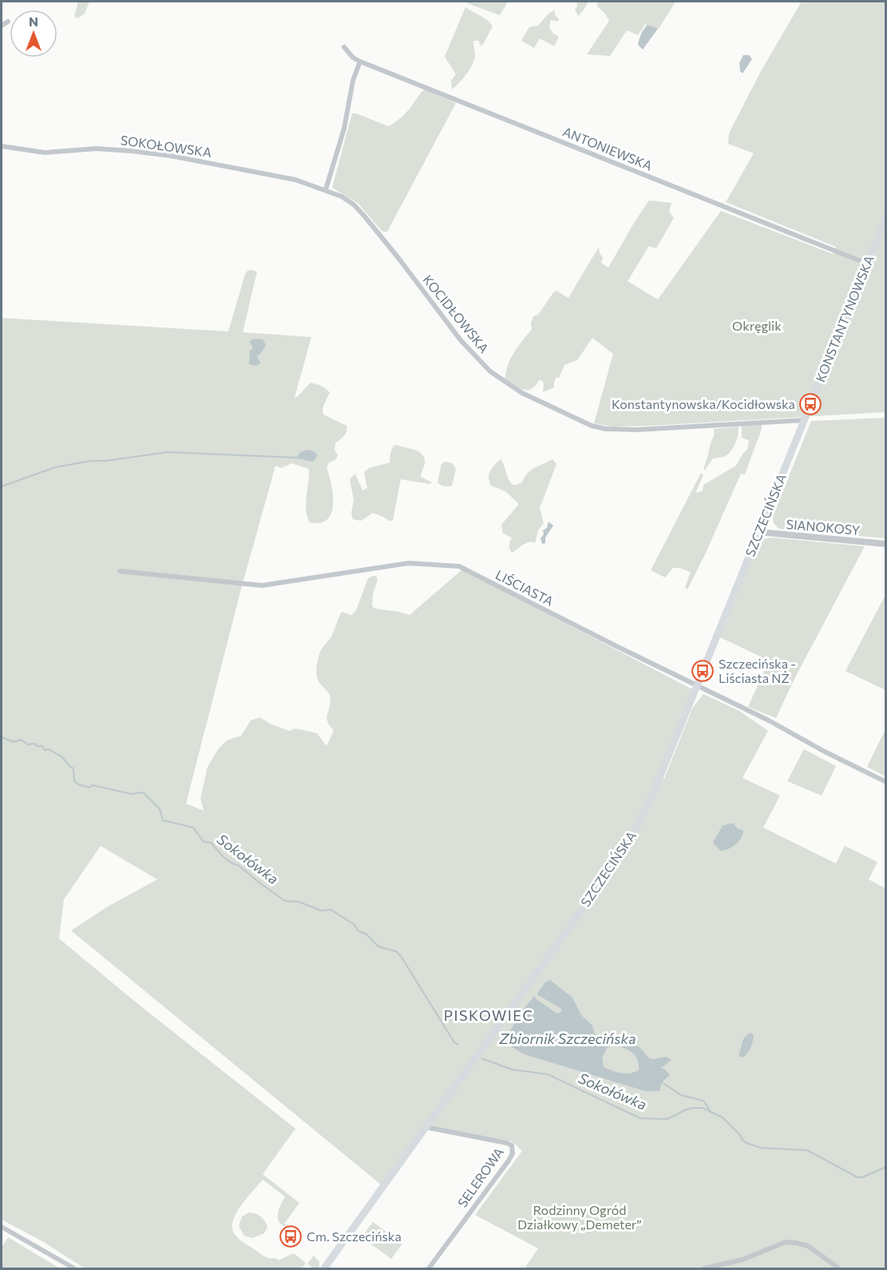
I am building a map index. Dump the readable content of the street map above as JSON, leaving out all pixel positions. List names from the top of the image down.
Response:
{
  "streets": {
    "main road": ["KONSTANTYNOWSKA", "SZCZECIŃSKA"],
    "street": [
      "SOKOŁOWSKA",
      "ANTONIEWSKA",
      "KOCIDŁOWSKA",
      "SIANOKOSY",
      "LIŚCIASTA",
      "SELEROWA"
    ]
  },
  "crossings": [
    ["SOKOŁOWSKA", "KOCIDŁOWSKA"],
    ["ANTONIEWSKA", "KONSTANTYNOWSKA"],
    ["KOCIDŁOWSKA", "KONSTANTYNOWSKA"],
    ["KOCIDŁOWSKA", "SZCZECIŃSKA"],
    ["KONSTANTYNOWSKA", "SZCZECIŃSKA"],
    ["SZCZECIŃSKA", "SIANOKOSY"],
    ["SZCZECIŃSKA", "LIŚCIASTA"],
    ["SZCZECIŃSKA", "SELEROWA"]
  ],
  "districts": ["PISKOWIEC"],
  "water": ["Sokołówka", "Zbiornik Szczecińska"],
  "parks": ["Okręglik", "Rodzinny Ogród Działkowy „Demeter”"],
  "places": {
    "bus stop": ["Konstantynowska/Kocidłowska", "Szczecińska - Liściasta NŻ", "Cm. Szczecińska"]
  },
  "north": "top"
}
